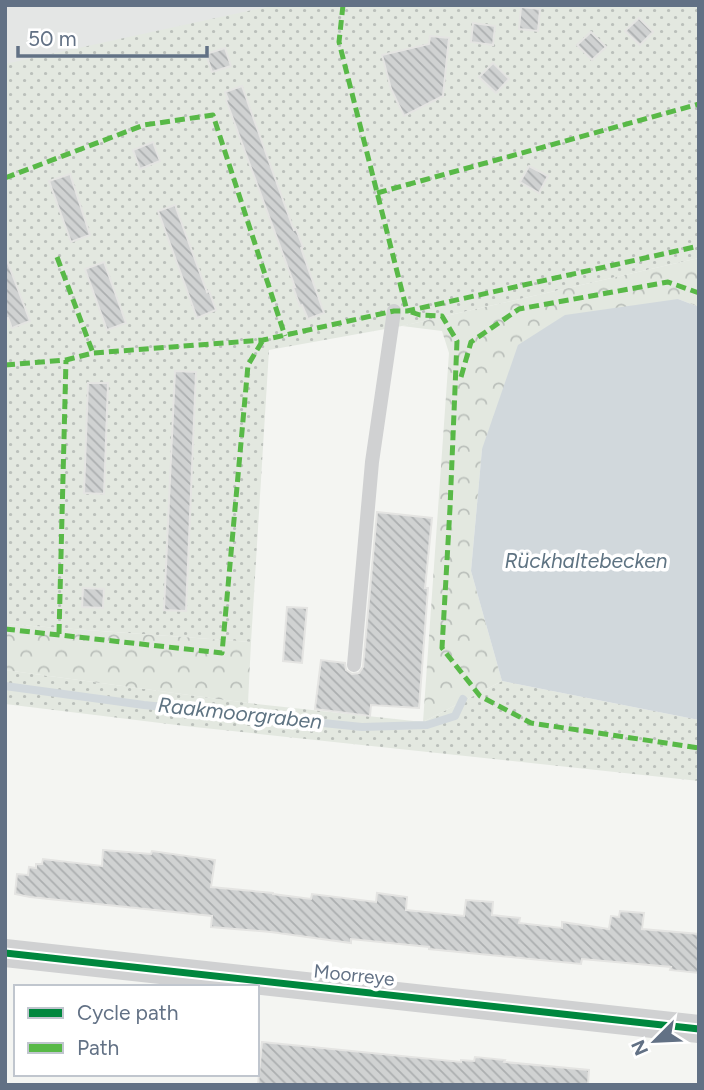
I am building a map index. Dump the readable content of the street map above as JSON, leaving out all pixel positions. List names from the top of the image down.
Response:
{
  "streets": {
    "street": ["Moorreye"]
  },
  "water": ["Rückhaltebecken", "Raakmoorgraben"],
  "legend": ["Cycle path", "Path"],
  "scale_bar": "50 m",
  "north": "bottom left"
}
